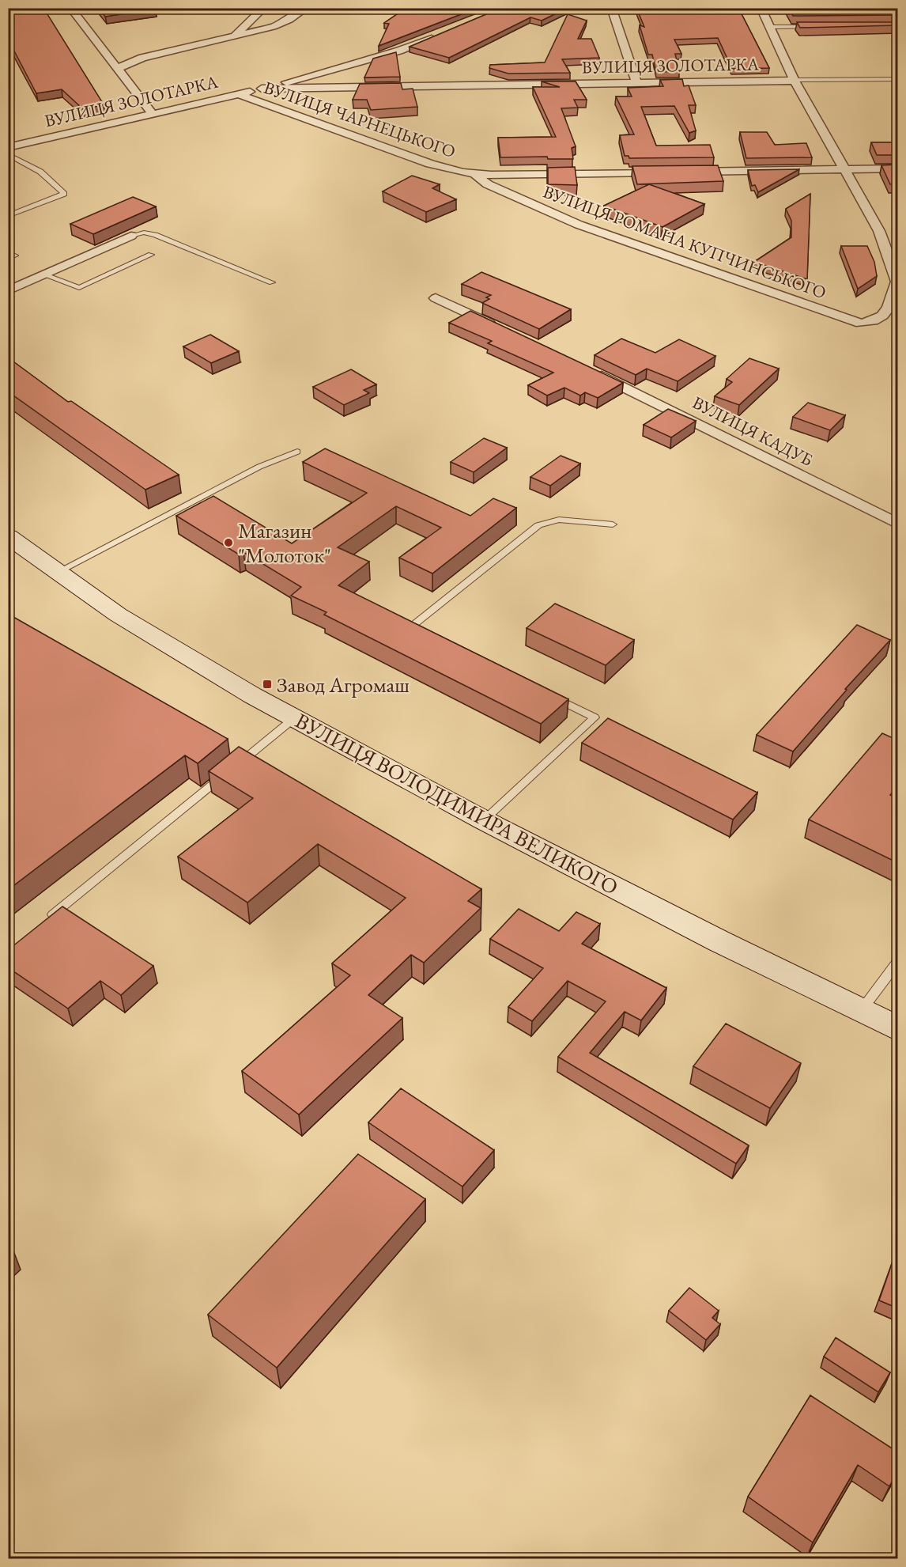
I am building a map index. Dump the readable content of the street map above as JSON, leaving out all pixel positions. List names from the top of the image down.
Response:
{
  "streets": {
    "main road": ["ВУЛИЦЯ ВОЛОДИМИРА ВЕЛИКОГО"],
    "street": [
      "ВУЛИЦЯ ЗОЛОТАРКА",
      "ВУЛИЦЯ ЧАРНЕЦЬКОГО",
      "ВУЛИЦЯ РОМАНА КУПЧИНСЬКОГО",
      "ВУЛИЦЯ КАДУБ"
    ]
  },
  "crossings": [
    ["ВУЛИЦЯ ЗОЛОТАРКА", "ВУЛИЦЯ ЧАРНЕЦЬКОГО"],
    ["ВУЛИЦЯ ЧАРНЕЦЬКОГО", "ВУЛИЦЯ РОМАНА КУПЧИНСЬКОГО"]
  ],
  "places": {
    "other": ["Магазин \"Молоток\""],
    "transit": ["Завод Агромаш"]
  }
}
